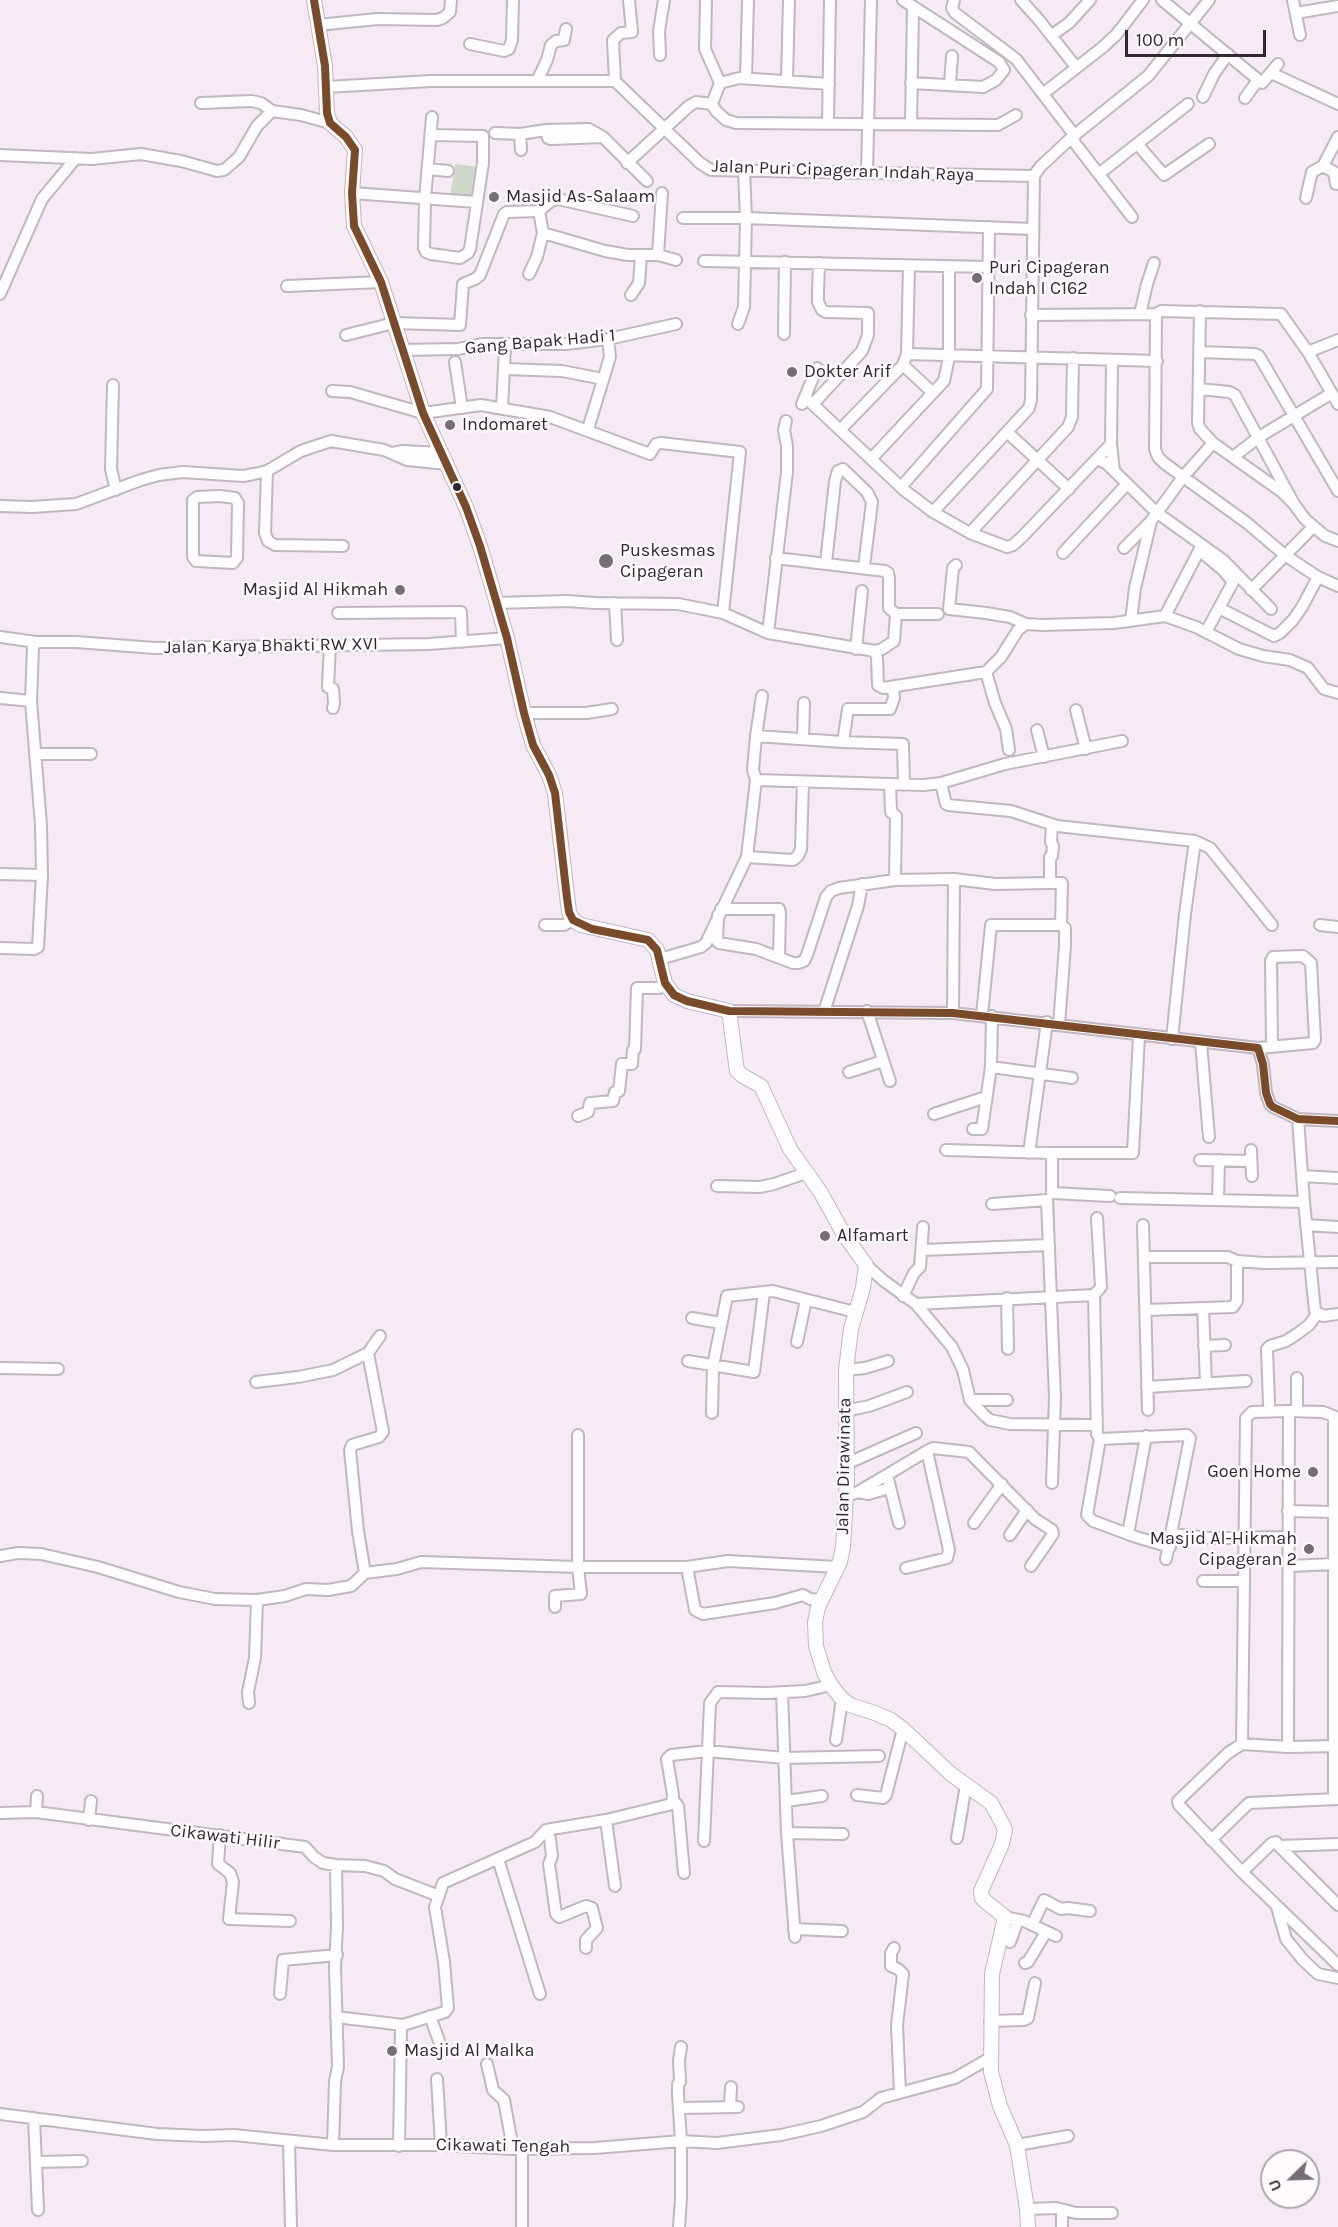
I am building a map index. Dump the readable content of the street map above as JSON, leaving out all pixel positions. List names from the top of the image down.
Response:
{
  "streets": {
    "street": [
      "Jalan Puri Cipageran Indah Raya",
      "Gang Bapak Hadi 1",
      "Jalan Karya Bhakti RW XVI",
      "Jalan Dirawinata",
      "Cikawati Hilir",
      "Cikawati Tengah"
    ]
  },
  "places": [
    "Masjid As-Salaam",
    "Puri Cipageran Indah I C162",
    "Dokter Arif",
    "Indomaret",
    "Puskesmas Cipageran",
    "Masjid Al Hikmah",
    "Alfamart",
    "Goen Home",
    "Masjid Al-Hikmah Cipageran 2",
    "Masjid Al Malka"
  ],
  "scale_bar": "100 m",
  "north": "bottom left"
}
